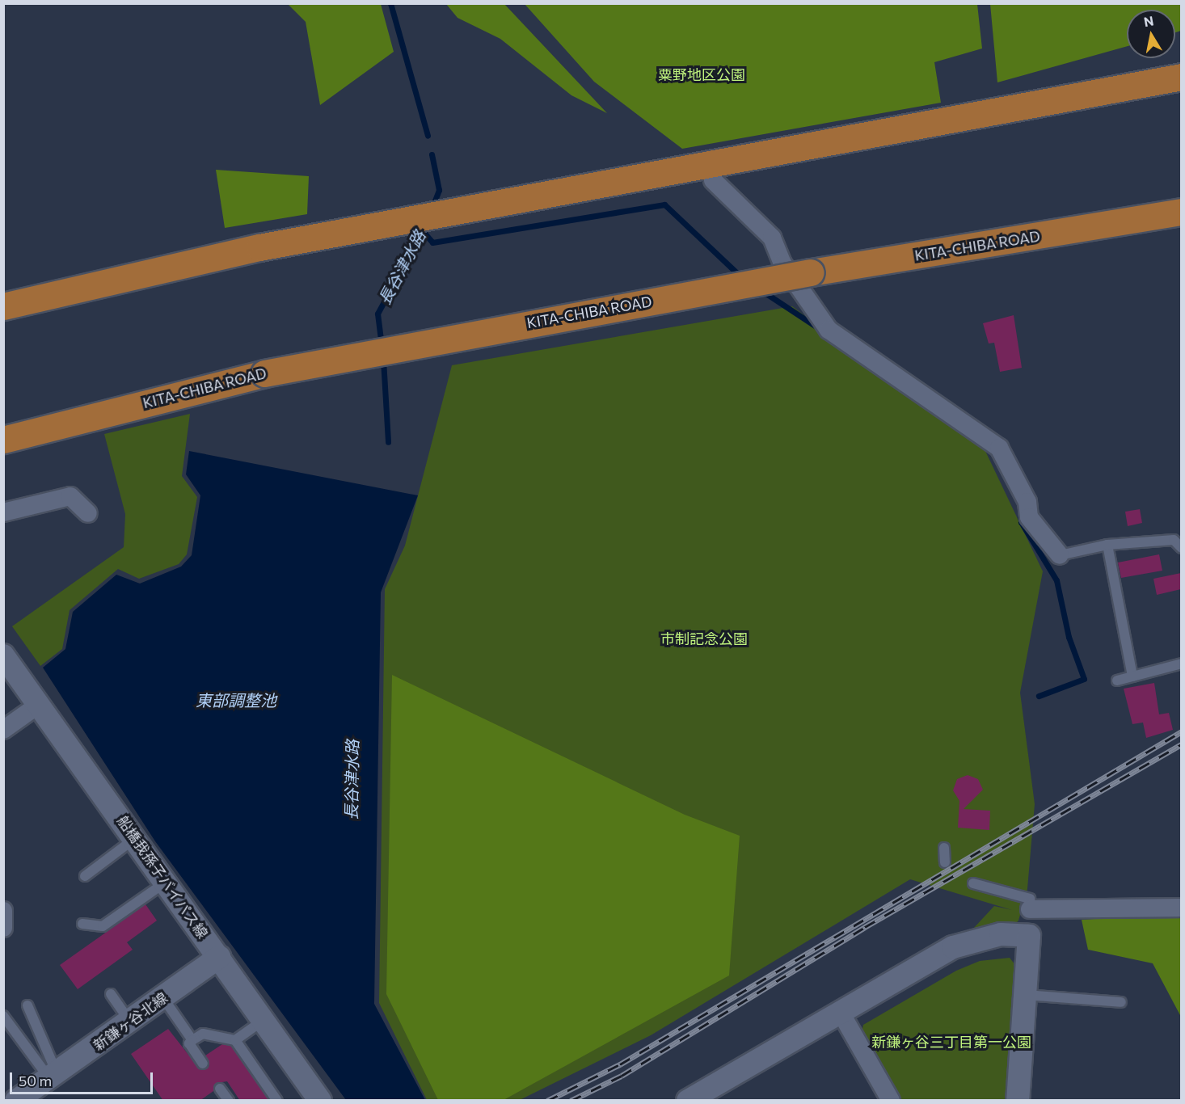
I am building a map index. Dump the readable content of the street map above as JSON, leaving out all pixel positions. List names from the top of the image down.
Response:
{
  "streets": {
    "highway": ["KITA-CHIBA ROAD"],
    "street": ["船橋我孫子バイパス線", "新鎌ヶ谷北線"]
  },
  "crossings": [
    ["船橋我孫子バイパス線", "新鎌ヶ谷北線"]
  ],
  "water": ["長谷津水路", "東部調整池"],
  "parks": ["粟野地区公園", "市制記念公園", "新鎌ヶ谷三丁目第一公園"],
  "scale_bar": "50 m",
  "north": "top"
}
